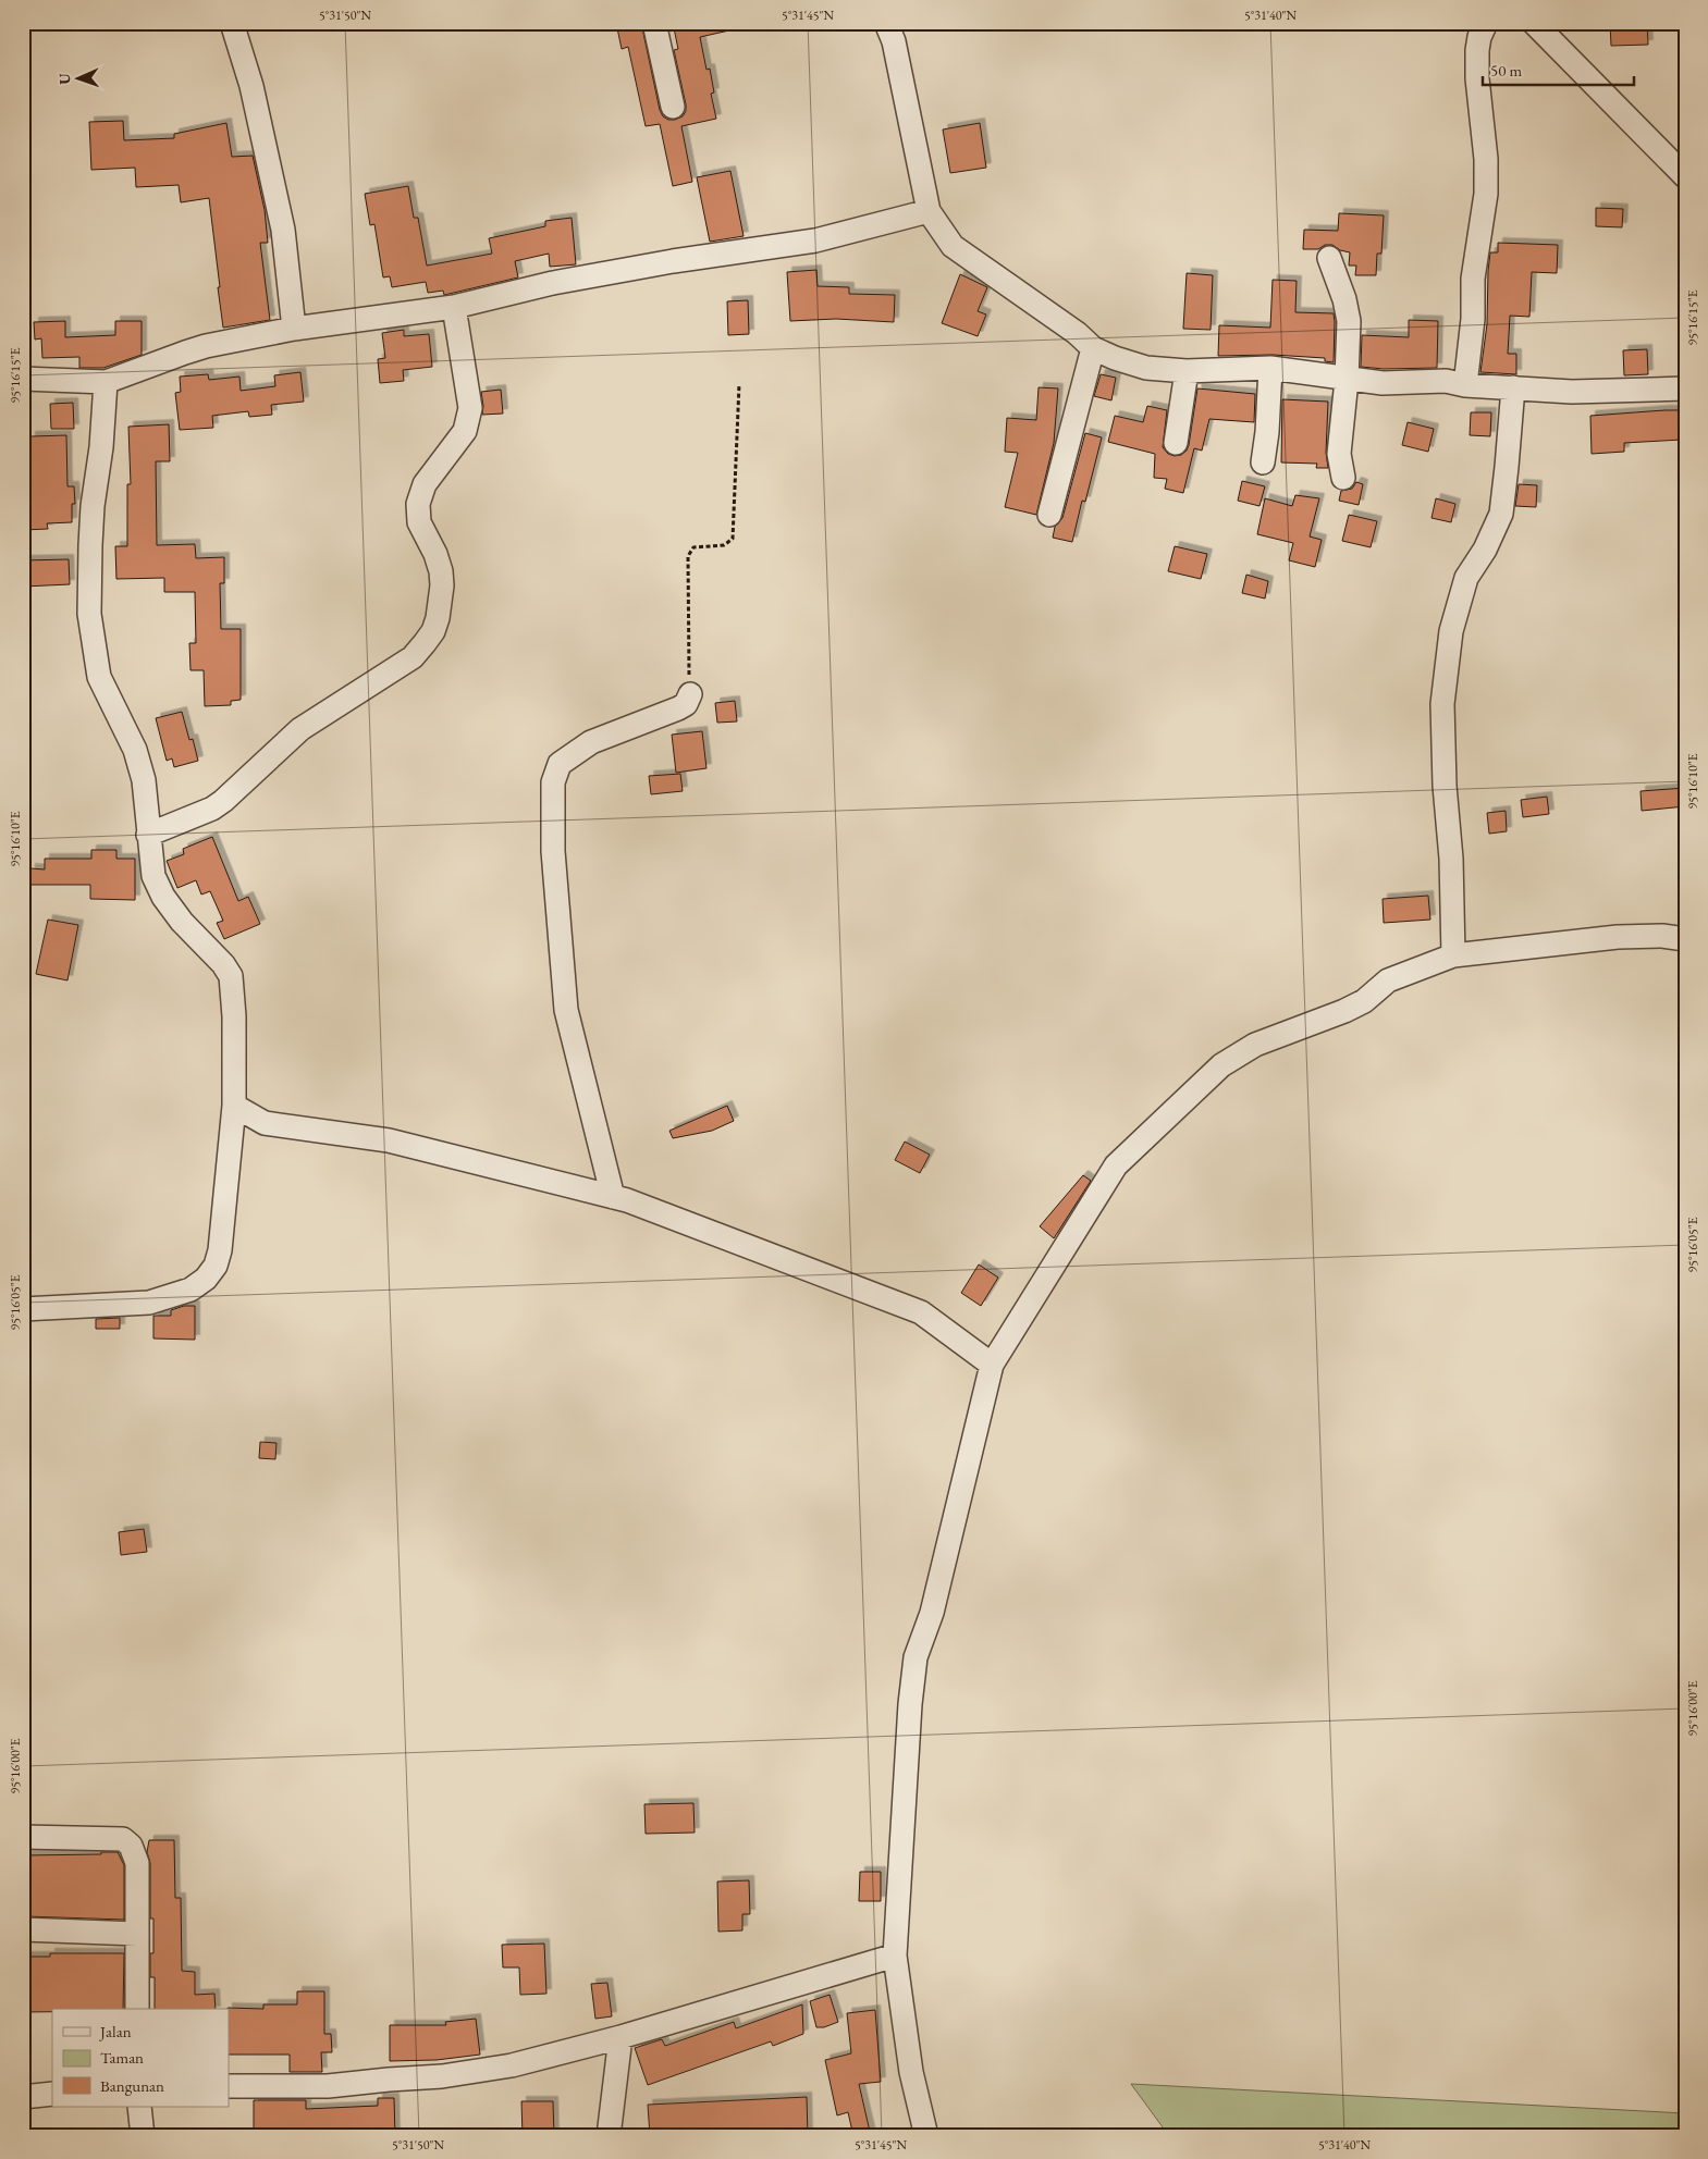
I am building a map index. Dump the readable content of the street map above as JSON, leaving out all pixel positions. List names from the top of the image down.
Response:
{
  "legend": ["Jalan", "Taman", "Bangunan"],
  "scale_bar": "50 m",
  "north": "left",
  "coordinates": [
    "5°31'50\"N",
    "5°31'45\"N",
    "5°31'40\"N",
    "95°16'15\"E",
    "95°16'10\"E",
    "95°16'05\"E",
    "95°16'00\"E"
  ]
}
